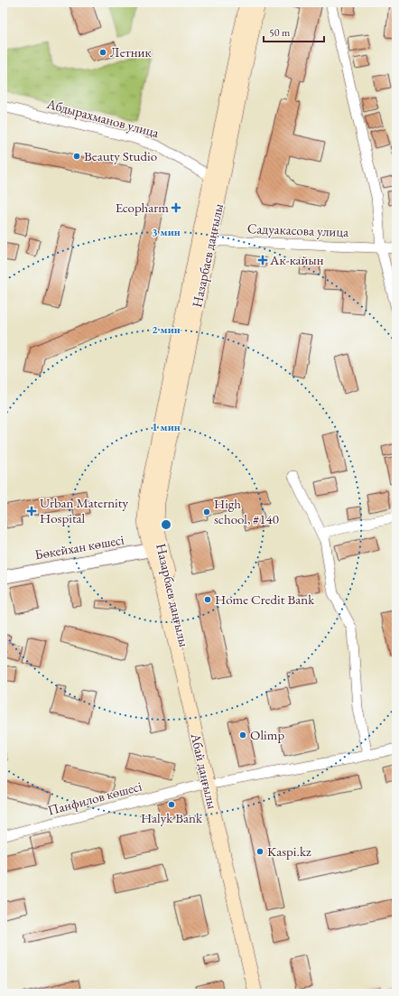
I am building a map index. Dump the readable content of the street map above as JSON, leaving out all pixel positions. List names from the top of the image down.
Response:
{
  "streets": {
    "main road": ["Назарбаев даңғылы", "Абай даңғылы"],
    "street": [
      "Абдырахманов улица",
      "Садуакасова улица",
      "Бөкейхан көшесі",
      "Панфилов көшесі"
    ]
  },
  "crossings": [
    ["Абдырахманов улица", "Назарбаев даңғылы"],
    ["Садуакасова улица", "Назарбаев даңғылы"],
    ["Назарбаев даңғылы", "Бөкейхан көшесі"],
    ["Назарбаев даңғылы", "Абай даңғылы"],
    ["Назарбаев даңғылы", "Панфилов көшесі"],
    ["Абай даңғылы", "Панфилов көшесі"]
  ],
  "places": {
    "other": [
      "Летник",
      "Beauty Studio",
      "High school, #140",
      "Home Credit Bank",
      "Olimp",
      "Halyk Bank",
      "Kaspi.kz"
    ],
    "health": ["Ecopharm", "Ак-кайын", "Urban Maternity Hospital"]
  },
  "scale_bar": "50 m",
  "rings": ["3 мин", "2 мин", "1 мин"]
}
